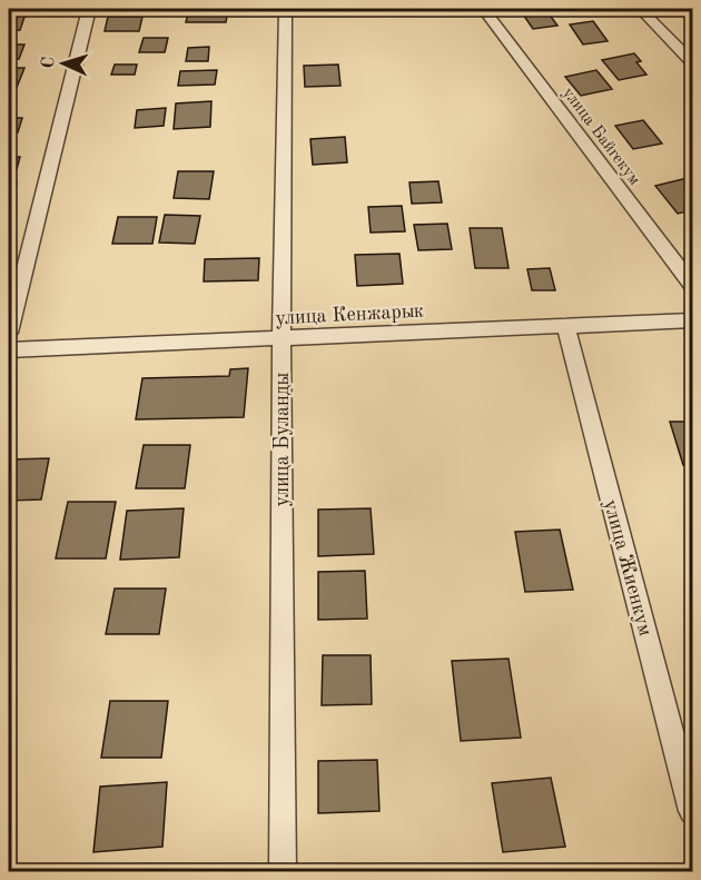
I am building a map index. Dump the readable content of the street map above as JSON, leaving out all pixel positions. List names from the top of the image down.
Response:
{
  "streets": {
    "street": [
      "улица Байгекум",
      "улица Кенжарык",
      "улица Буланды",
      "улица Жиенкум"
    ]
  },
  "crossings": [
    ["улица Кенжарык", "улица Буланды"],
    ["улица Кенжарык", "улица Жиенкум"]
  ],
  "north": "left"
}
